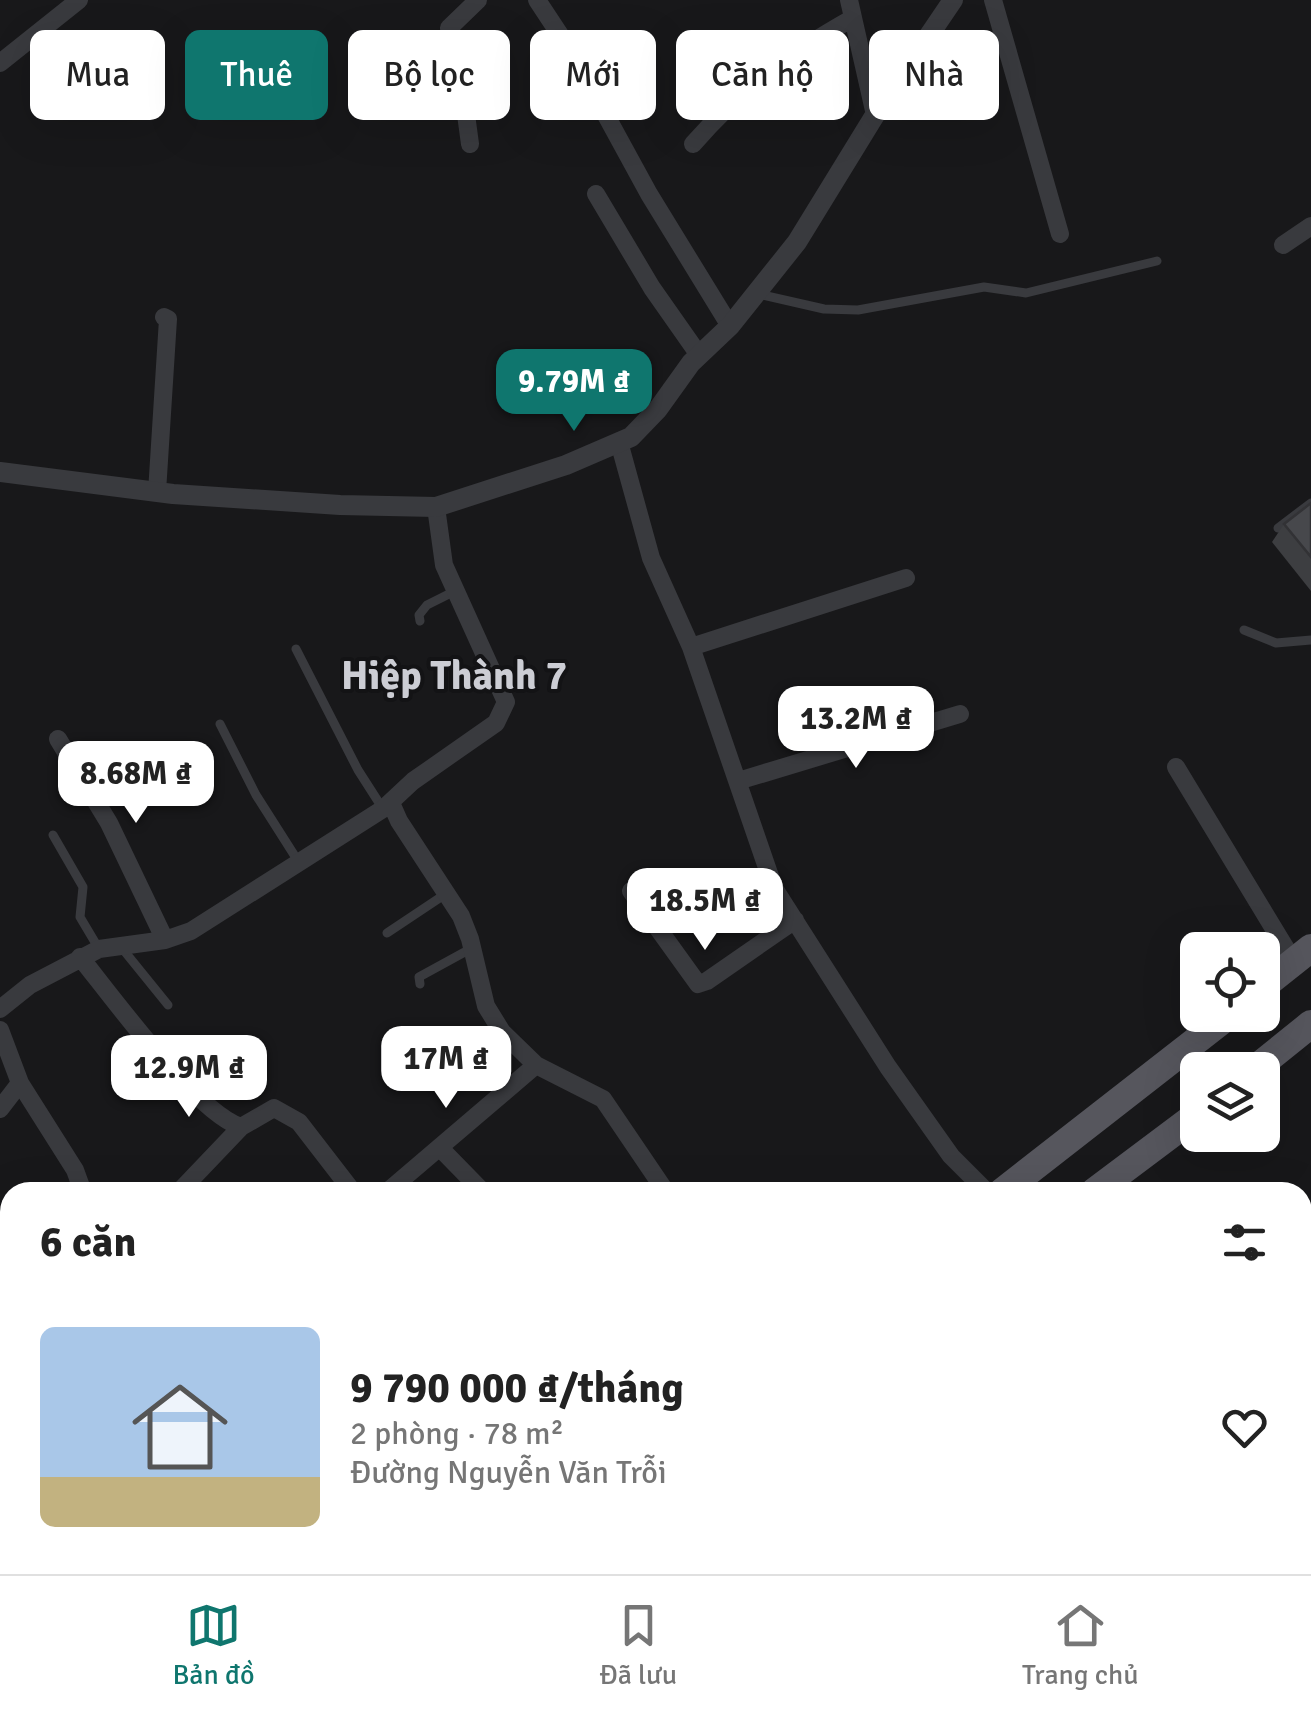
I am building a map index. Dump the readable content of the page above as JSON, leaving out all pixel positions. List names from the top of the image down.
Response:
{
  "districts": ["Hiệp Thành 7"],
  "page": {
    "chip": [
      "Mua",
      "Thuê",
      "Bộ lọc",
      "Mới",
      "Căn hộ",
      "Nhà"
    ],
    "price": [
      "9.79M ₫",
      "13.2M ₫",
      "8.68M ₫",
      "18.5M ₫",
      "17M ₫",
      "12.9M ₫"
    ],
    "heading": "6 căn",
    "list": [
      {
        "name": "9 790 000 ₫/tháng",
        "note": "2 phòng · 78 m² · Đường Nguyễn Văn Trỗi"
      }
    ],
    "tabs": ["Bản đồ", "Đã lưu", "Trang chủ"]
  }
}
